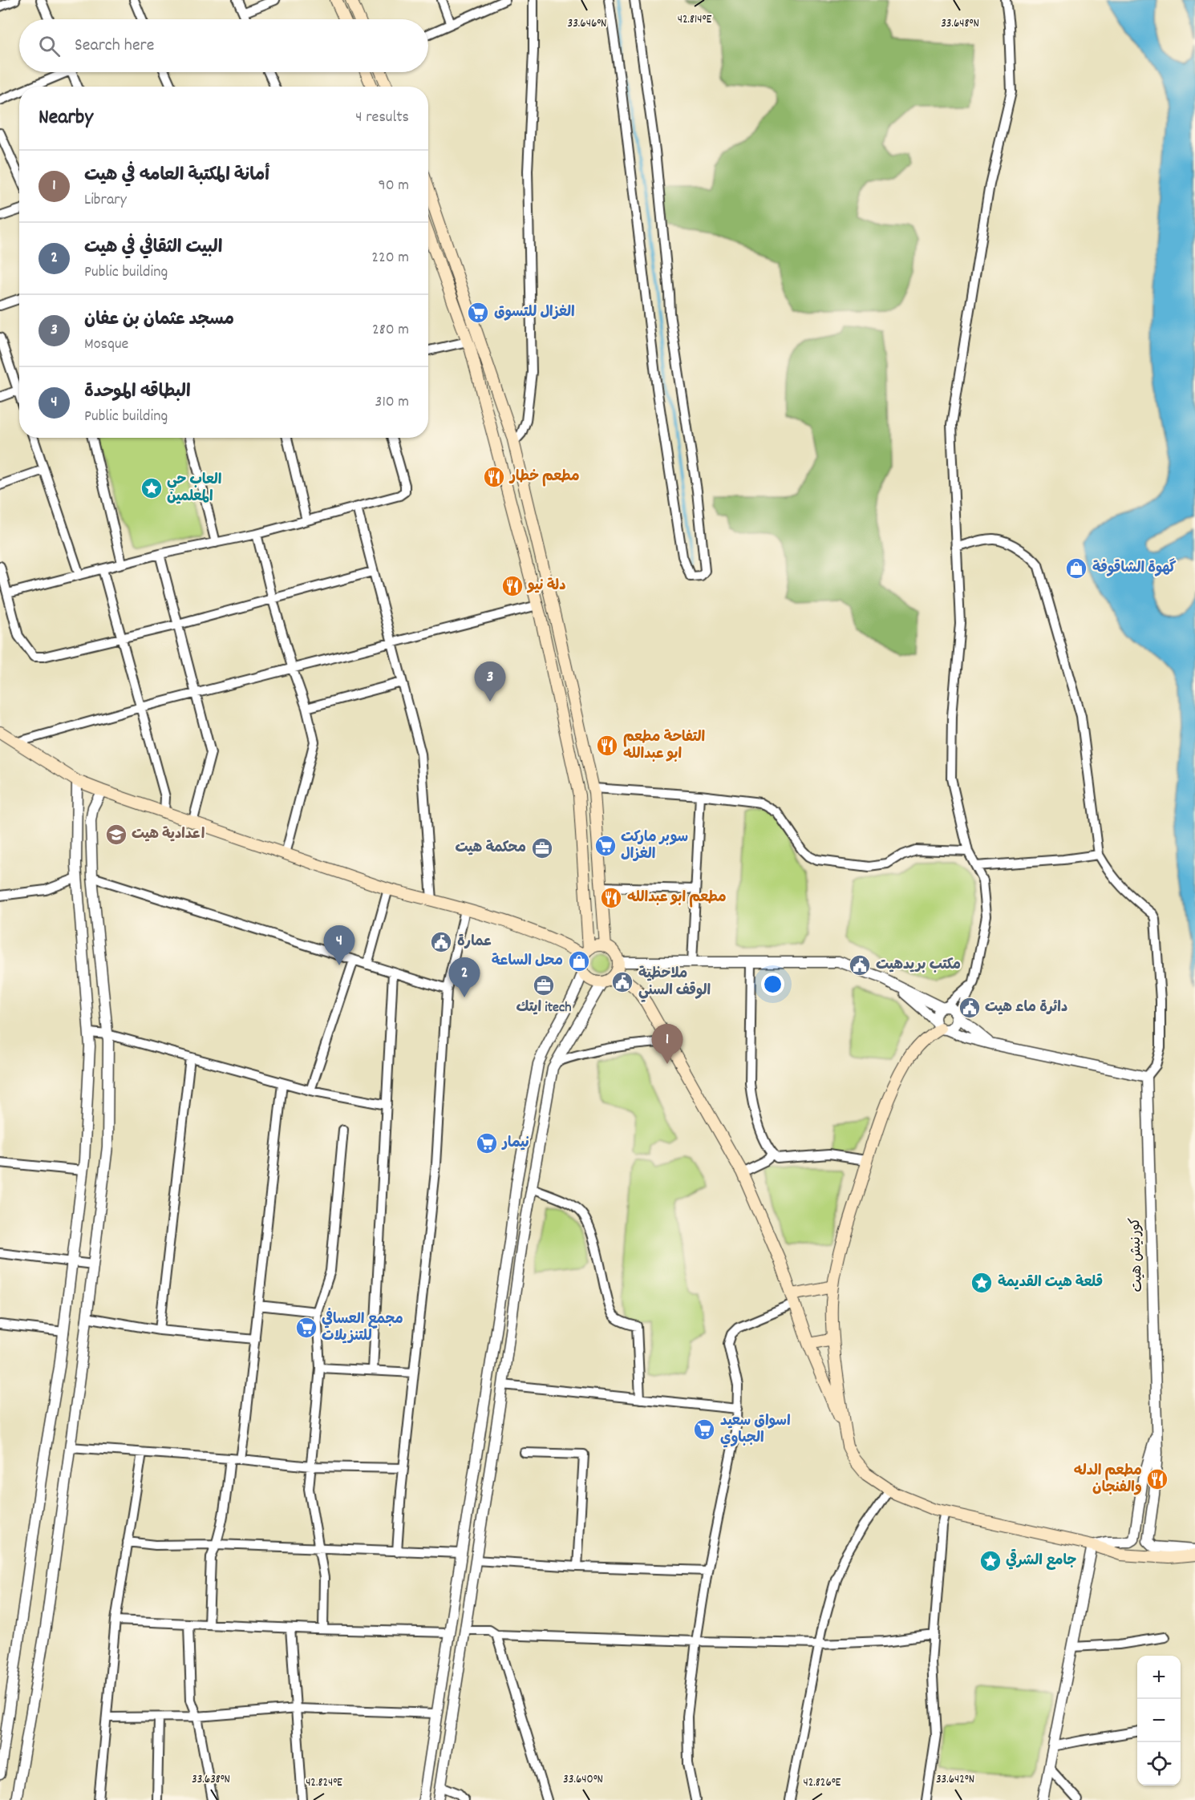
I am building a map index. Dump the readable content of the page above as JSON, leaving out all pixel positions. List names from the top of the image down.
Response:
{
  "streets": {
    "street": ["كورنيش هيت"]
  },
  "places": {
    "supermarket": [
      "الغزال للتسوق",
      "سوبر ماركت الغزال",
      "نيمار",
      "مجمع العسافي للتنزيلات",
      "اسواق سعيد الجباوي"
    ],
    "restaurant": [
      "مطعم خطار",
      "دلة نيو",
      "التفاحة مطعم ابو عبدالله",
      "مطعم ابو عبدالله",
      "مطعم الدله والفنجان"
    ],
    "place": ["العاب حي المعلمين", "قلعة هيت القديمة", "جامع الشرقي"],
    "shop": ["گهوة الشاقوفة", "محل الساعة"],
    "school or university": ["اعدادية هيت"],
    "office": ["محكمة هيت", "ايتك itech"],
    "public building": [
      "عمارة",
      "مكتب بريدهيت",
      "ملاحظية الوقف السني",
      "دائرة ماء هيت"
    ]
  },
  "page": {
    "search": "Search here",
    "heading": ["Nearby", "4 results"],
    "list": [
      {
        "mark": "1",
        "name": "أمانة المكتبة العامه في هيت",
        "note": "Library",
        "value": "90 m"
      },
      {
        "mark": "2",
        "name": "البيت الثقافي في هيت",
        "note": "Public building",
        "value": "220 m"
      },
      {
        "mark": "3",
        "name": "مسجد عثمان بن عفان",
        "note": "Mosque",
        "value": "280 m"
      },
      {
        "mark": "4",
        "name": "البطاقه الموحدة",
        "note": "Public building",
        "value": "310 m"
      }
    ],
    "pins": [
      "3",
      "4",
      "2",
      "1"
    ],
    "map_buttons": ["+", "−"]
  },
  "coordinates": [
    "42.814°E",
    "33.646°N",
    "33.648°N",
    "33.638°N",
    "33.640°N",
    "33.642°N",
    "42.824°E",
    "42.826°E"
  ]
}
